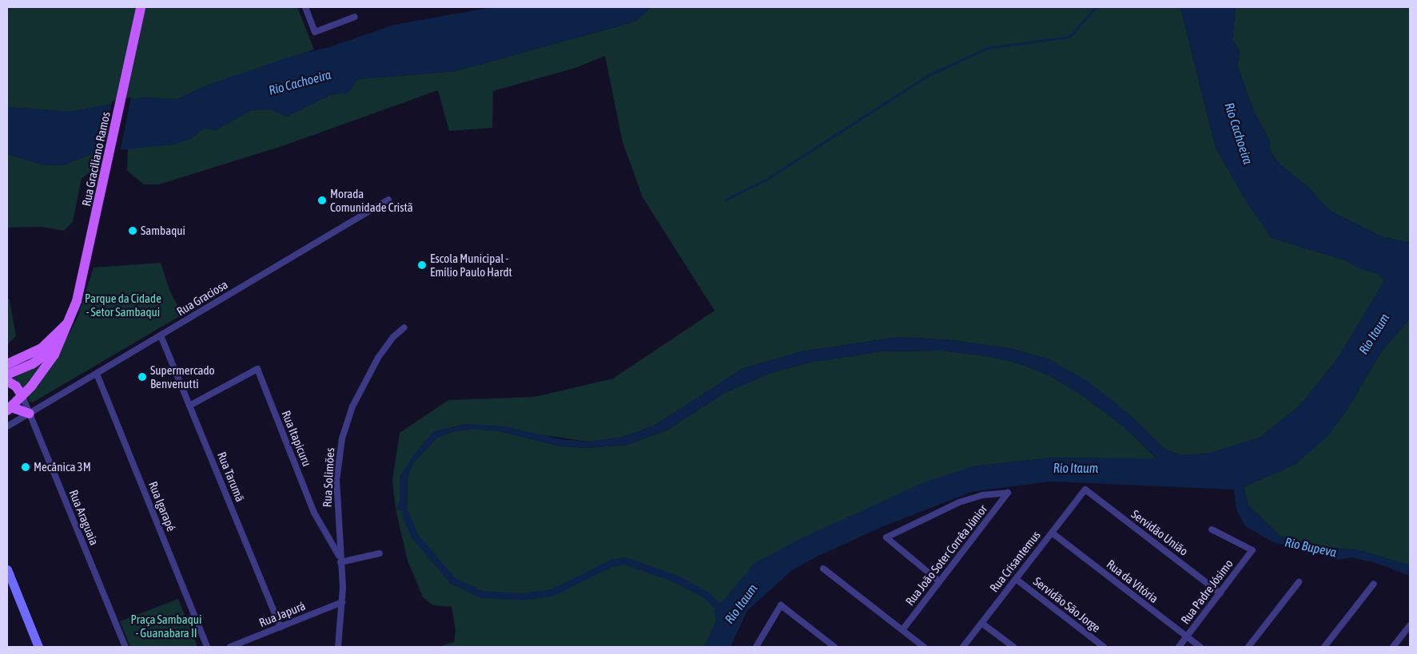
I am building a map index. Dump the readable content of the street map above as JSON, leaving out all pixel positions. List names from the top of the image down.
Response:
{
  "streets": {
    "main road": ["Rua Graciliano Ramos"],
    "street": [
      "Rua Graciosa",
      "Rua Itapicuru",
      "Rua Tarumã",
      "Rua Solimões",
      "Rua Igarapé",
      "Rua Araguaia",
      "Servidão União",
      "Rua João Soter Corrêa Júnior",
      "Rua Crisantemus",
      "Rua da Vitória",
      "Rua Padre Jósimo",
      "Servidão São Jorge",
      "Rua Japurá"
    ]
  },
  "crossings": [
    ["Rua Graciliano Ramos", "Rua Araguaia"],
    ["Rua Graciosa", "Rua Tarumã"],
    ["Rua Graciosa", "Rua Igarapé"],
    ["Rua Graciosa", "Rua Araguaia"],
    ["Rua Itapicuru", "Rua Tarumã"],
    ["Rua Itapicuru", "Rua Solimões"],
    ["Rua Tarumã", "Rua Japurá"],
    ["Rua Solimões", "Rua Japurá"],
    ["Servidão União", "Rua Crisantemus"],
    ["Servidão União", "Rua Padre Jósimo"],
    ["Rua Crisantemus", "Rua da Vitória"],
    ["Rua Crisantemus", "Servidão São Jorge"],
    ["Rua da Vitória", "Rua Padre Jósimo"]
  ],
  "water": ["Rio Cachoeira", "Rio Itaum", "Rio Bupeva"],
  "parks": ["Parque da Cidade - Setor Sambaqui", "Praça Sambaqui - Guanabara II"],
  "places": [
    "Morada Comunidade Cristã",
    "Sambaqui",
    "Escola Municipal - Emílio Paulo Hardt",
    "Supermercado Benvenutti",
    "Mecânica 3M"
  ]
}
